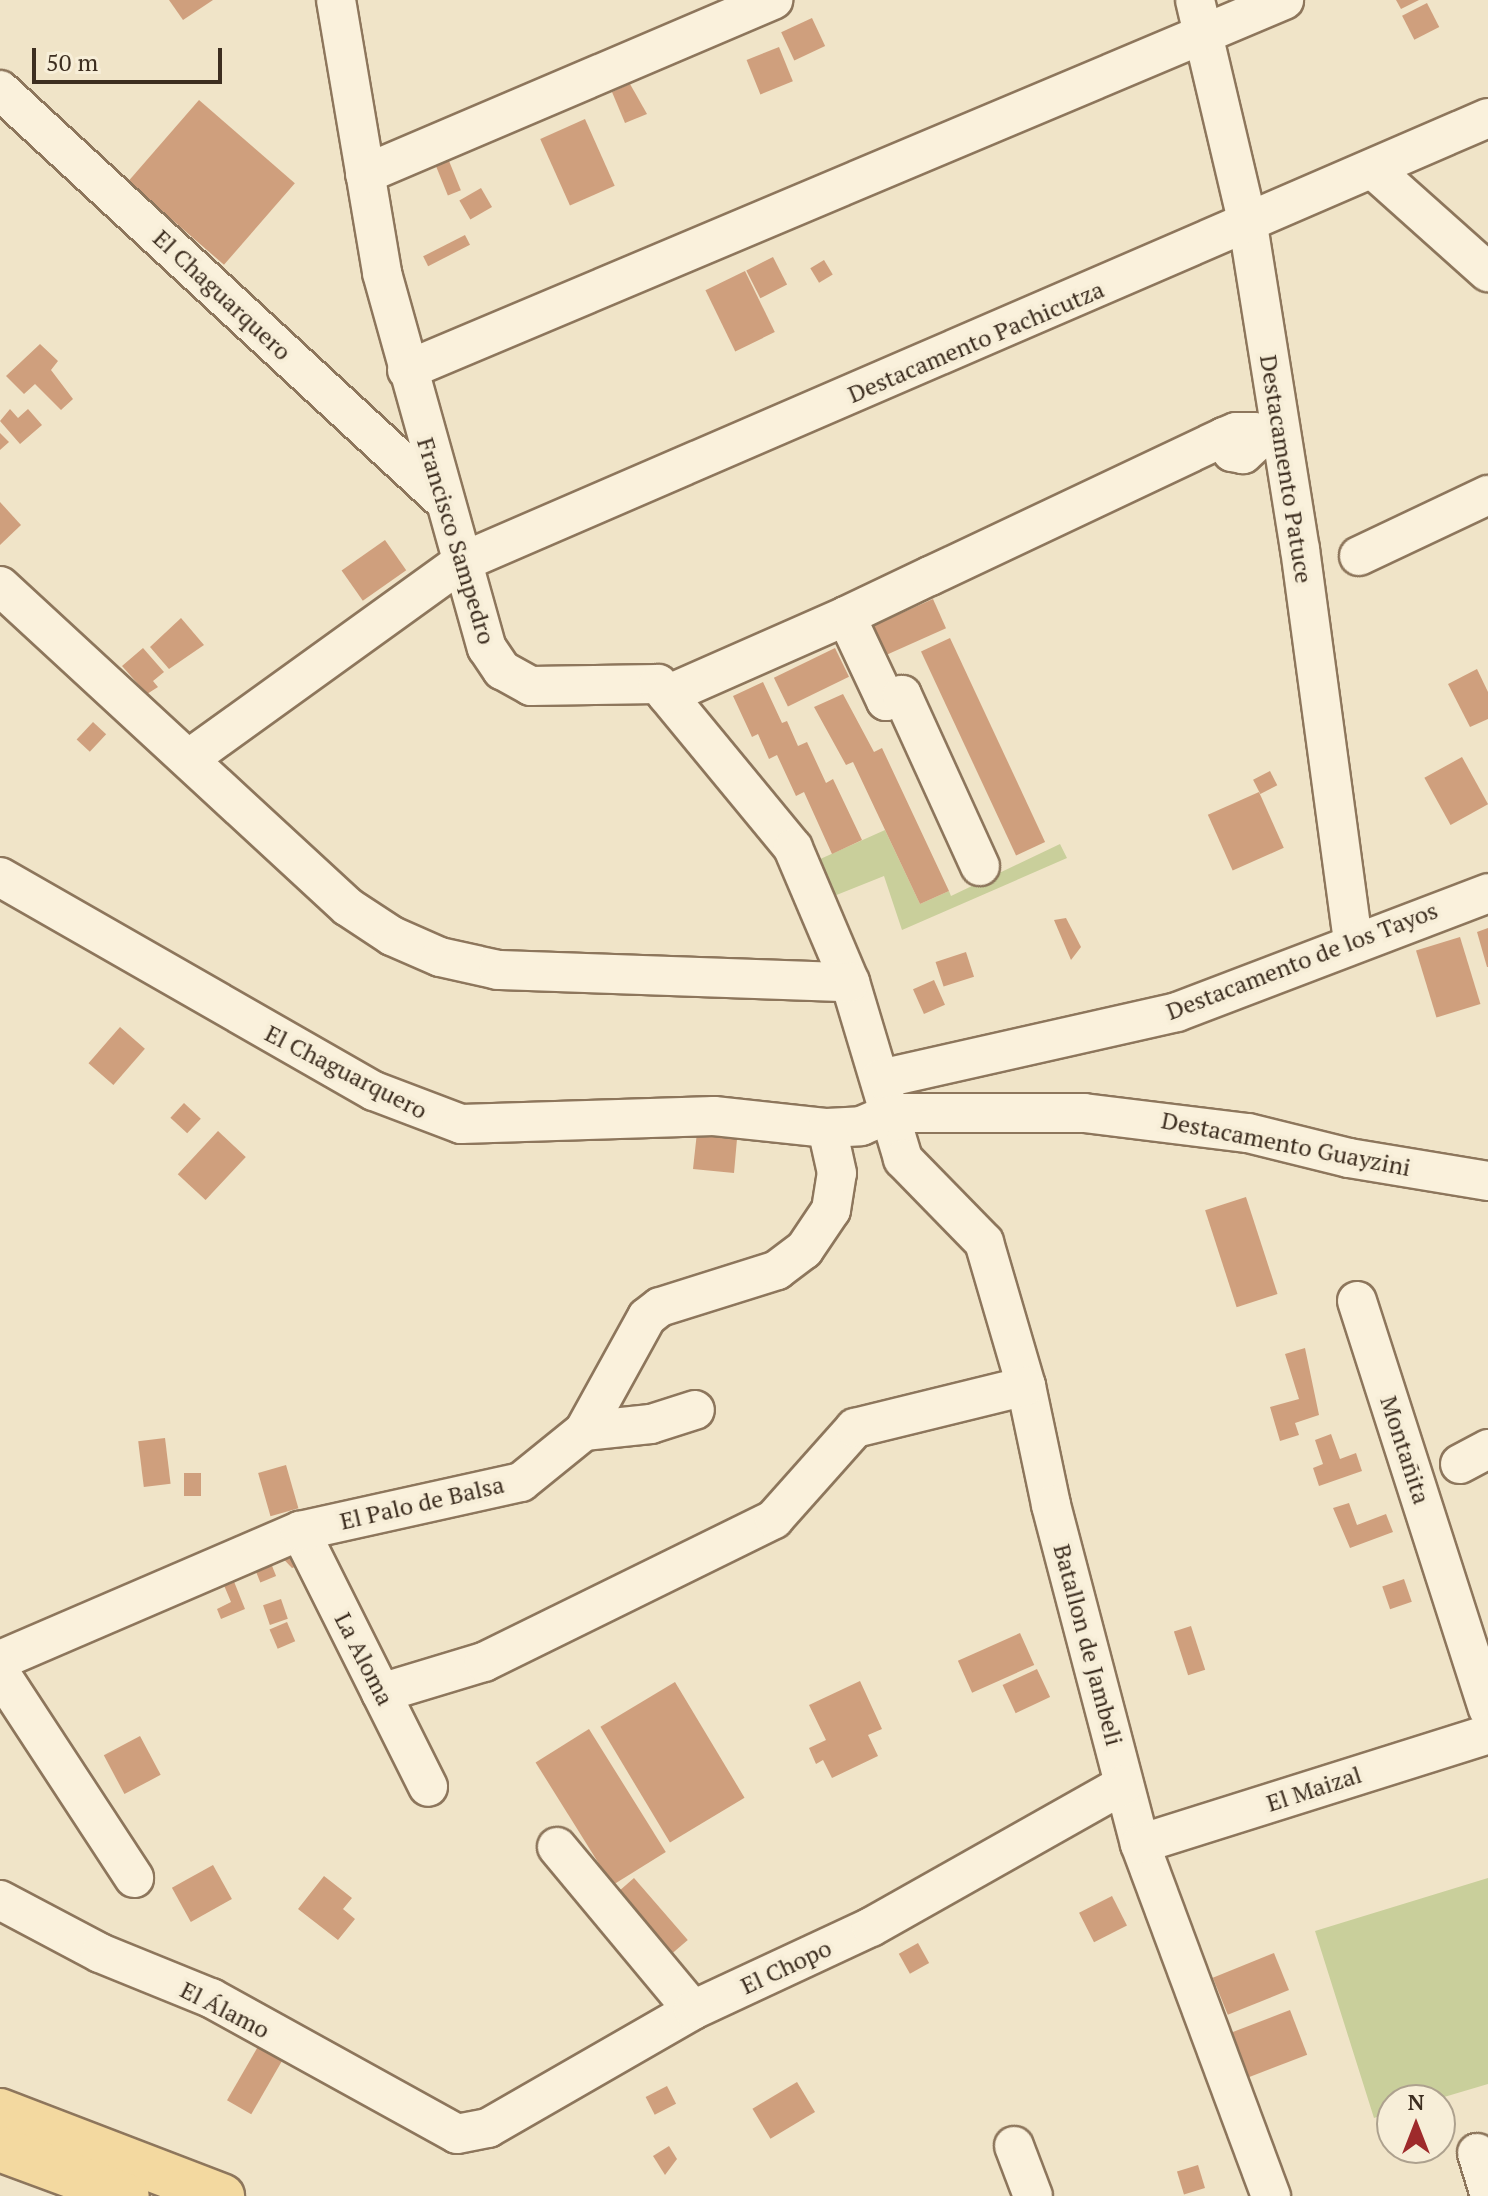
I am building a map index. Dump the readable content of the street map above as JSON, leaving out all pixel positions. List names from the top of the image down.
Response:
{
  "streets": {
    "street": [
      "El Chaguarquero",
      "Destacamento Pachicutza",
      "Destacamento Patuce",
      "Francisco Sampedro",
      "Destacamento de los Tayos",
      "Destacamento Guayzini",
      "Montañita",
      "El Palo de Balsa",
      "Batallon de Jambeli",
      "La Aloma",
      "El Maizal",
      "El Chopo",
      "El Álamo"
    ]
  },
  "crossings": [
    ["El Chaguarquero", "Francisco Sampedro"],
    ["El Chaguarquero", "Destacamento de los Tayos"],
    ["El Chaguarquero", "Destacamento Guayzini"],
    ["El Chaguarquero", "El Palo de Balsa"],
    ["El Chaguarquero", "Batallon de Jambeli"],
    ["Destacamento Pachicutza", "Destacamento Patuce"],
    ["Destacamento Pachicutza", "Francisco Sampedro"],
    ["Destacamento Patuce", "Destacamento de los Tayos"],
    ["Francisco Sampedro", "Destacamento de los Tayos"],
    ["Francisco Sampedro", "Destacamento Guayzini"],
    ["Francisco Sampedro", "Batallon de Jambeli"],
    ["Destacamento de los Tayos", "Destacamento Guayzini"],
    ["Destacamento de los Tayos", "Batallon de Jambeli"],
    ["Destacamento Guayzini", "Batallon de Jambeli"],
    ["El Palo de Balsa", "La Aloma"],
    ["Batallon de Jambeli", "El Maizal"],
    ["Batallon de Jambeli", "El Chopo"],
    ["El Chopo", "El Álamo"]
  ],
  "scale_bar": "50 m",
  "north": "top"
}
